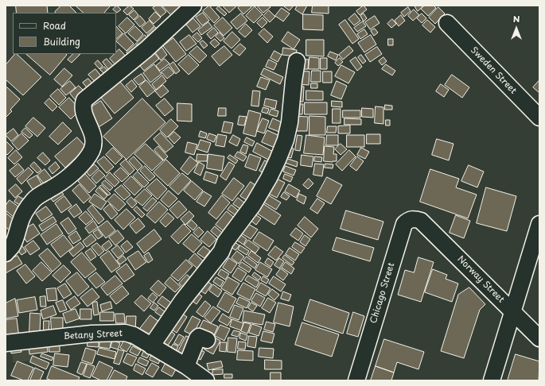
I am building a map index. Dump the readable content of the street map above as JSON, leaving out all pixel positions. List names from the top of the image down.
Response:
{
  "streets": {
    "street": [
      "Sweden Street",
      "Norway Street",
      "Chicago Street",
      "Betany Street"
    ]
  },
  "crossings": [
    ["Norway Street", "Chicago Street"]
  ],
  "legend": ["Road", "Building"],
  "north": "top"
}
